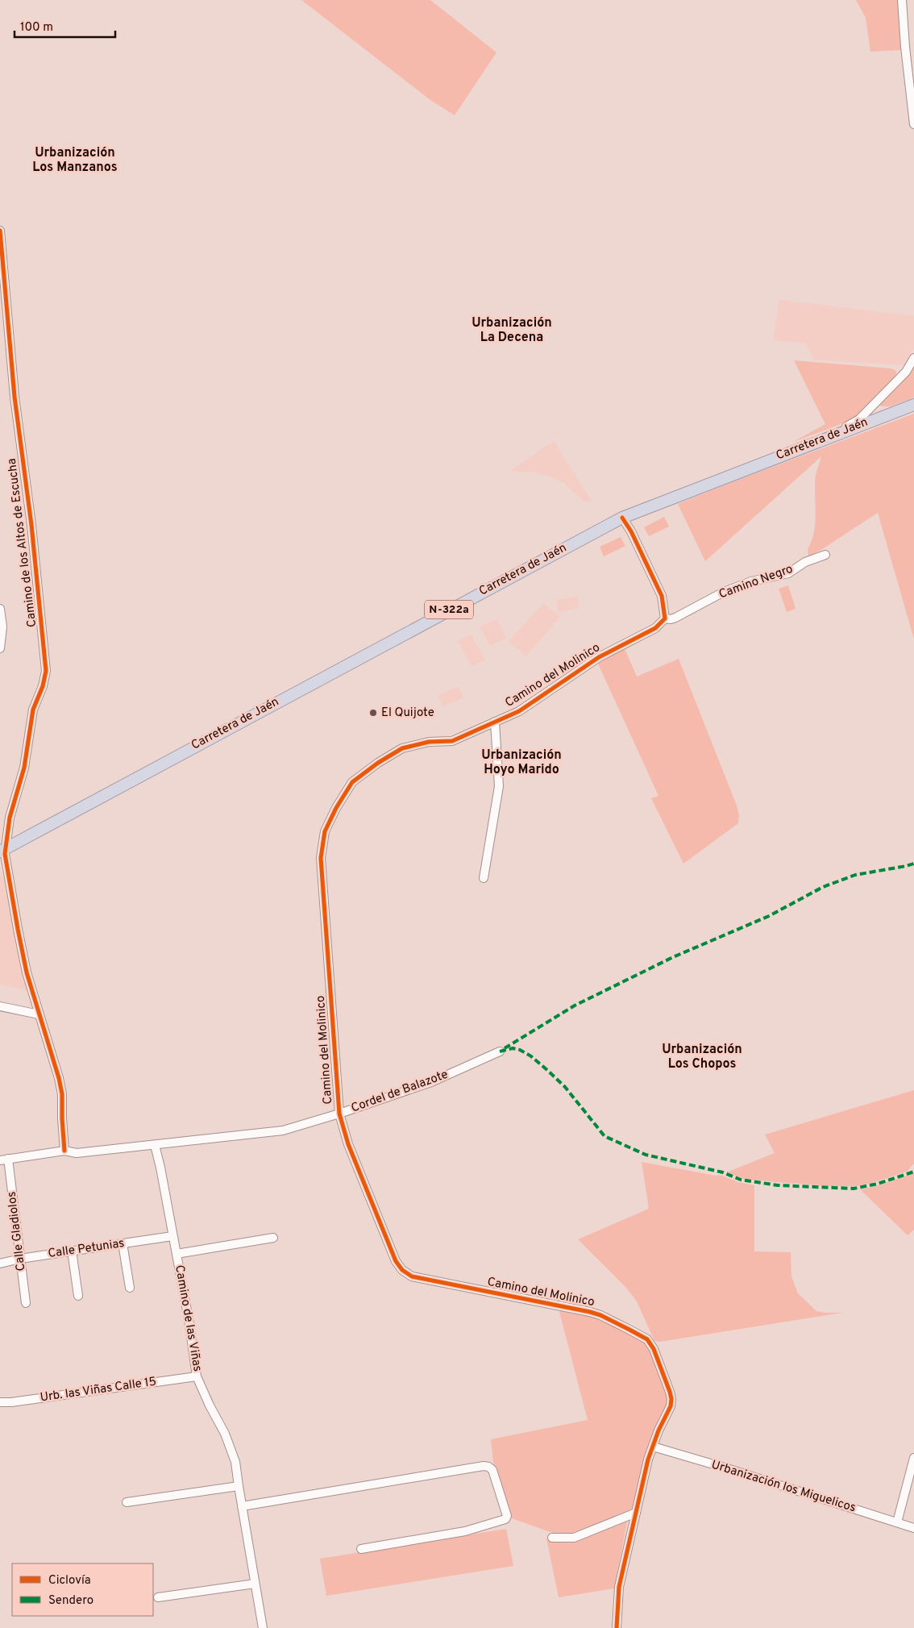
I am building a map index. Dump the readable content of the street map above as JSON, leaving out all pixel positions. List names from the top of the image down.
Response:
{
  "streets": {
    "highway": ["Carretera de Jaén", "N-322a"],
    "street": [
      "Camino de los Altos de Escucha",
      "Camino Negro",
      "Camino del Molinico",
      "Cordel de Balazote",
      "Calle Gladiolos",
      "Calle Petunias",
      "Camino de las Viñas",
      "Urb. las Viñas Calle 15",
      "Urbanización los Miguelicos"
    ]
  },
  "crossings": [
    ["Carretera de Jaén", "Camino de los Altos de Escucha"],
    ["Camino de los Altos de Escucha", "Cordel de Balazote"],
    ["Camino Negro", "Camino del Molinico"],
    ["Camino del Molinico", "Cordel de Balazote"],
    ["Camino del Molinico", "Urbanización los Miguelicos"],
    ["Cordel de Balazote", "Calle Gladiolos"],
    ["Cordel de Balazote", "Camino de las Viñas"],
    ["Calle Gladiolos", "Calle Petunias"],
    ["Calle Petunias", "Camino de las Viñas"],
    ["Camino de las Viñas", "Urb. las Viñas Calle 15"]
  ],
  "districts": [
    "Urbanización Los Manzanos",
    "Urbanización La Decena",
    "Urbanización Hoyo Marido",
    "Urbanización Los Chopos"
  ],
  "places": ["El Quijote"],
  "legend": ["Ciclovía", "Sendero"],
  "scale_bar": "100 m"
}
